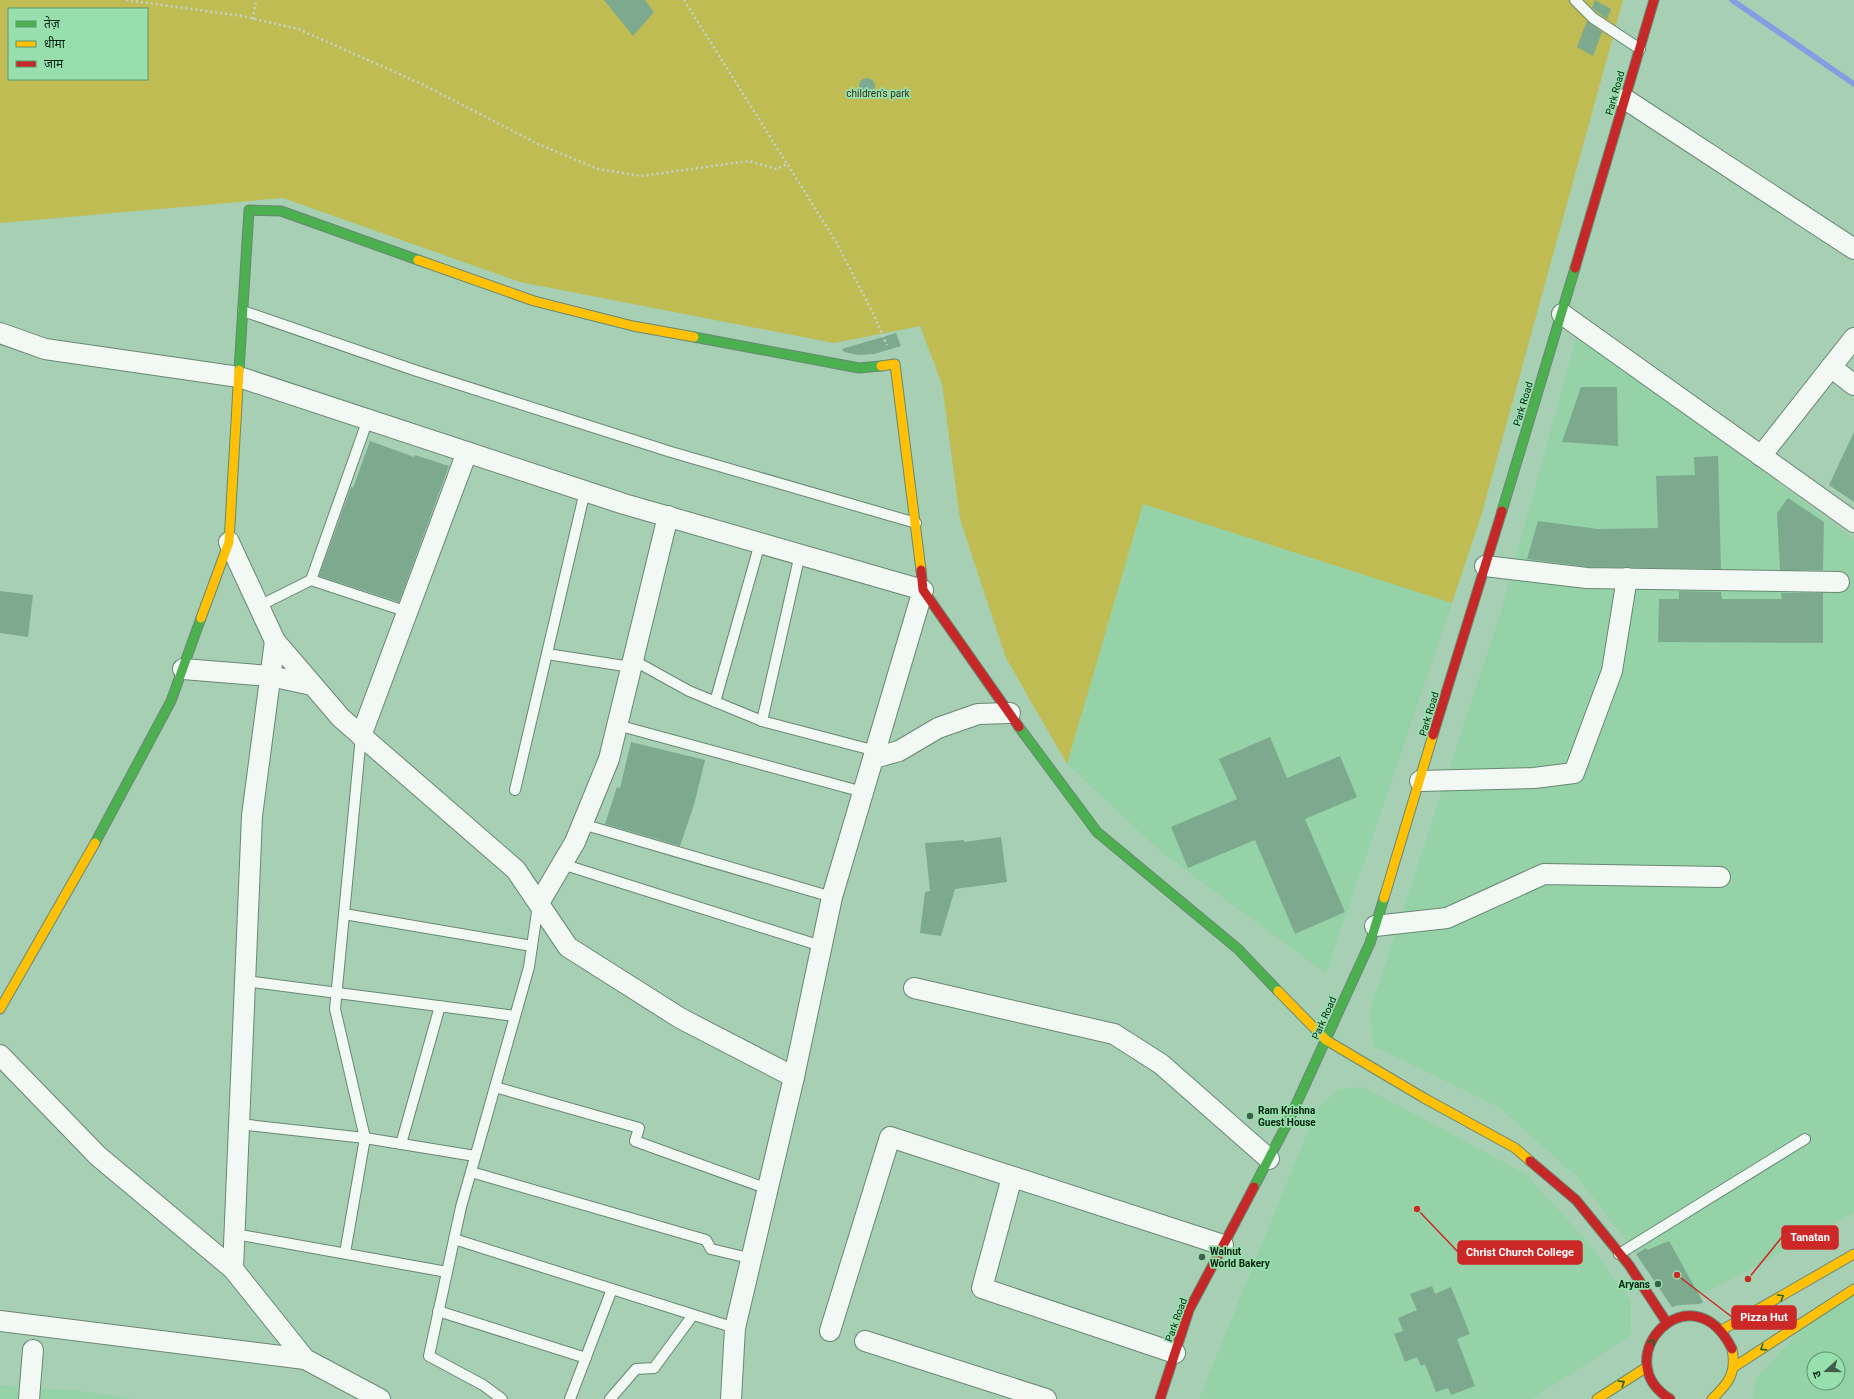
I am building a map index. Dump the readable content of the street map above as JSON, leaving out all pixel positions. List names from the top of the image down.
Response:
{
  "streets": {
    "street": ["Park Road"]
  },
  "parks": ["children's park"],
  "places": [
    "Ram Krishna Guest House",
    "Christ Church College",
    "Walnut World Bakery",
    "Pizza Hut",
    "Tanatan",
    "Aryans"
  ],
  "legend": ["तेज़", "धीमा", "जाम"],
  "north": "left"
}
